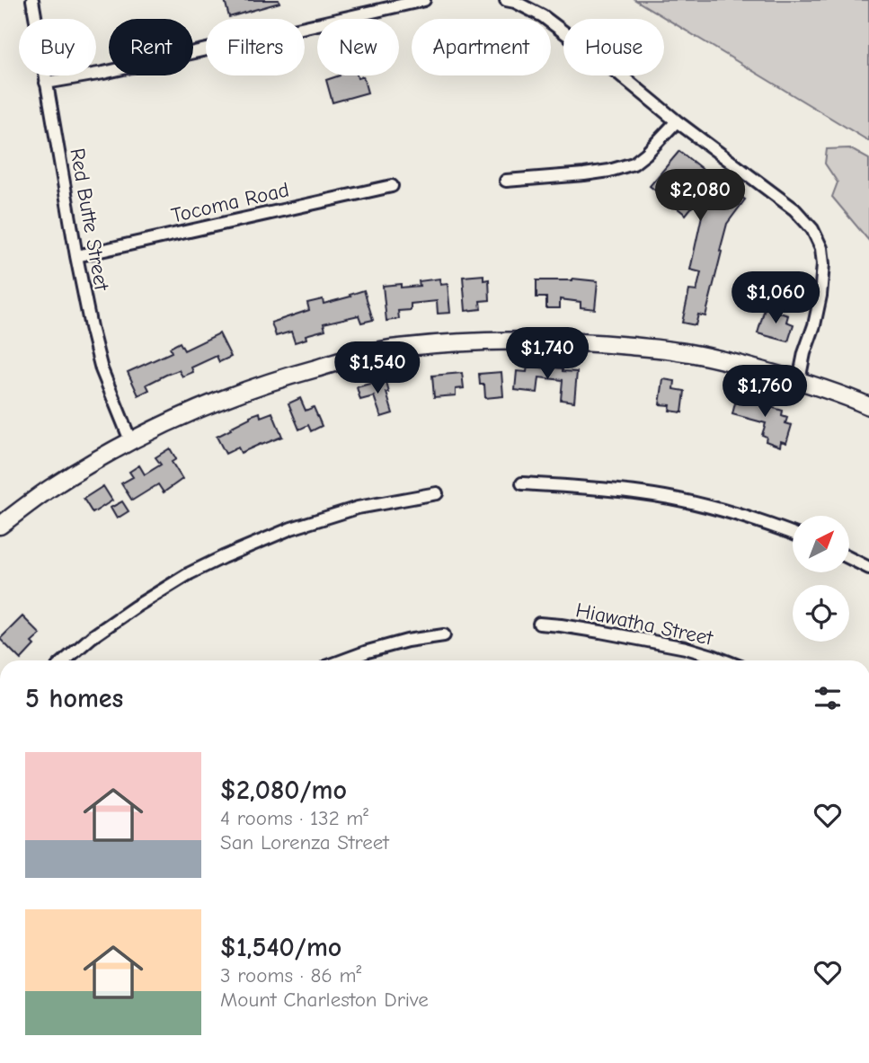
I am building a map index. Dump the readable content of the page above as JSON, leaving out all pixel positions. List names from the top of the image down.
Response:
{
  "streets": {
    "street": ["Tocoma Road", "Red Butte Street", "Hiawatha Street"]
  },
  "crossings": [
    ["Tocoma Road", "Red Butte Street"]
  ],
  "north": "top right",
  "page": {
    "chip": [
      "Buy",
      "Rent",
      "Filters",
      "New",
      "Apartment",
      "House"
    ],
    "price": [
      "$2,080",
      "$1,060",
      "$1,740",
      "$1,540",
      "$1,760"
    ],
    "heading": "5 homes",
    "list": [
      {
        "name": "$2,080/mo",
        "note": "4 rooms · 132 m² · San Lorenza Street"
      },
      {
        "name": "$1,540/mo",
        "note": "3 rooms · 86 m² · Mount Charleston Drive"
      }
    ]
  }
}
